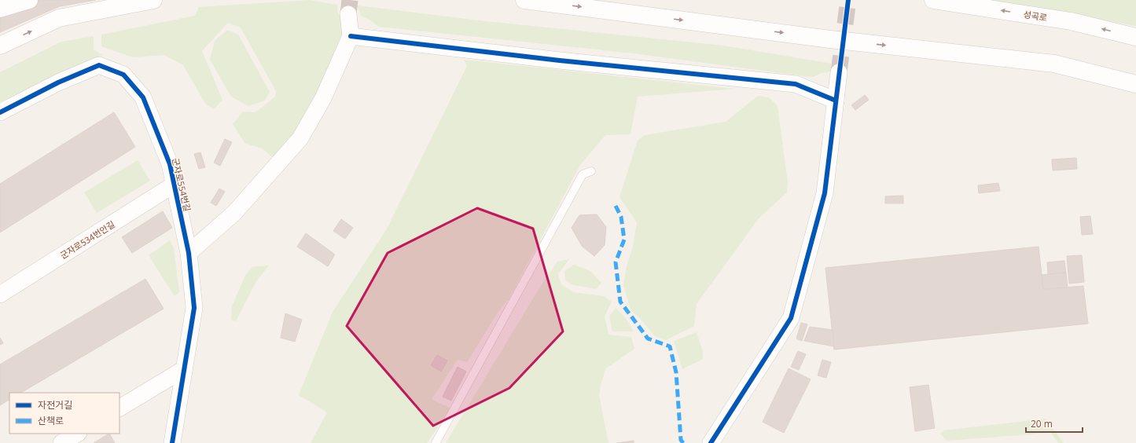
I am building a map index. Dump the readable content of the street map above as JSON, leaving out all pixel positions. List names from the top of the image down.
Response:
{
  "streets": {
    "main road": ["성곡로"],
    "street": ["군자로554번길", "군자로534번안길"]
  },
  "crossings": [
    ["군자로554번길", "군자로534번안길"]
  ],
  "legend": ["자전거길", "산책로"],
  "scale_bar": "20 m"
}
